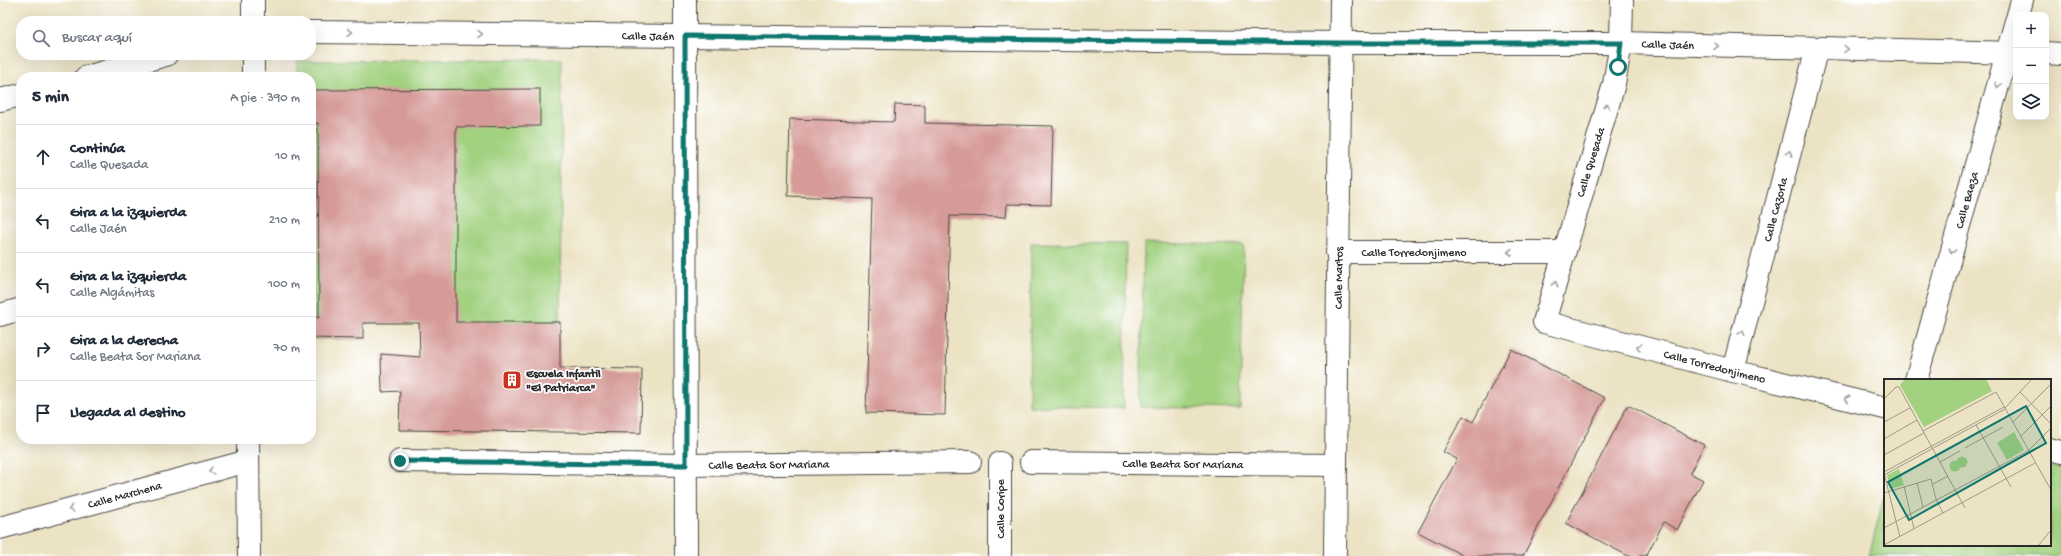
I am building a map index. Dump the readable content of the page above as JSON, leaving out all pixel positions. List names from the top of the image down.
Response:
{
  "streets": {
    "street": [
      "Calle Jaén",
      "Calle Quesada",
      "Calle Baeza",
      "Calle Cazorla",
      "Calle Torredonjimeno",
      "Calle Martos",
      "Calle Beata Sor Mariana",
      "Calle Marchena",
      "Calle Coripe"
    ]
  },
  "crossings": [
    ["Calle Jaén", "Calle Quesada"],
    ["Calle Jaén", "Calle Baeza"],
    ["Calle Jaén", "Calle Cazorla"],
    ["Calle Jaén", "Calle Martos"],
    ["Calle Quesada", "Calle Torredonjimeno"],
    ["Calle Cazorla", "Calle Torredonjimeno"],
    ["Calle Torredonjimeno", "Calle Martos"],
    ["Calle Martos", "Calle Beata Sor Mariana"]
  ],
  "one_way": [
    "Calle Jaén",
    "Calle Quesada",
    "Calle Baeza",
    "Calle Cazorla",
    "Calle Torredonjimeno",
    "Calle Marchena"
  ],
  "places": {
    "building": ["Escuela Infantil \"El Patriarca\""]
  },
  "page": {
    "map_buttons": ["+", "−"],
    "search": "Buscar aquí",
    "heading": ["5 min", "A pie · 390 m"],
    "list": [
      ["Continúa", "Calle Quesada", "10 m"],
      ["Gira a la izquierda", "Calle Jaén", "210 m"],
      ["Gira a la izquierda", "Calle Algámitas", "100 m"],
      ["Gira a la derecha", "Calle Beata Sor Mariana", "70 m"],
      "Llegada al destino"
    ]
  }
}
